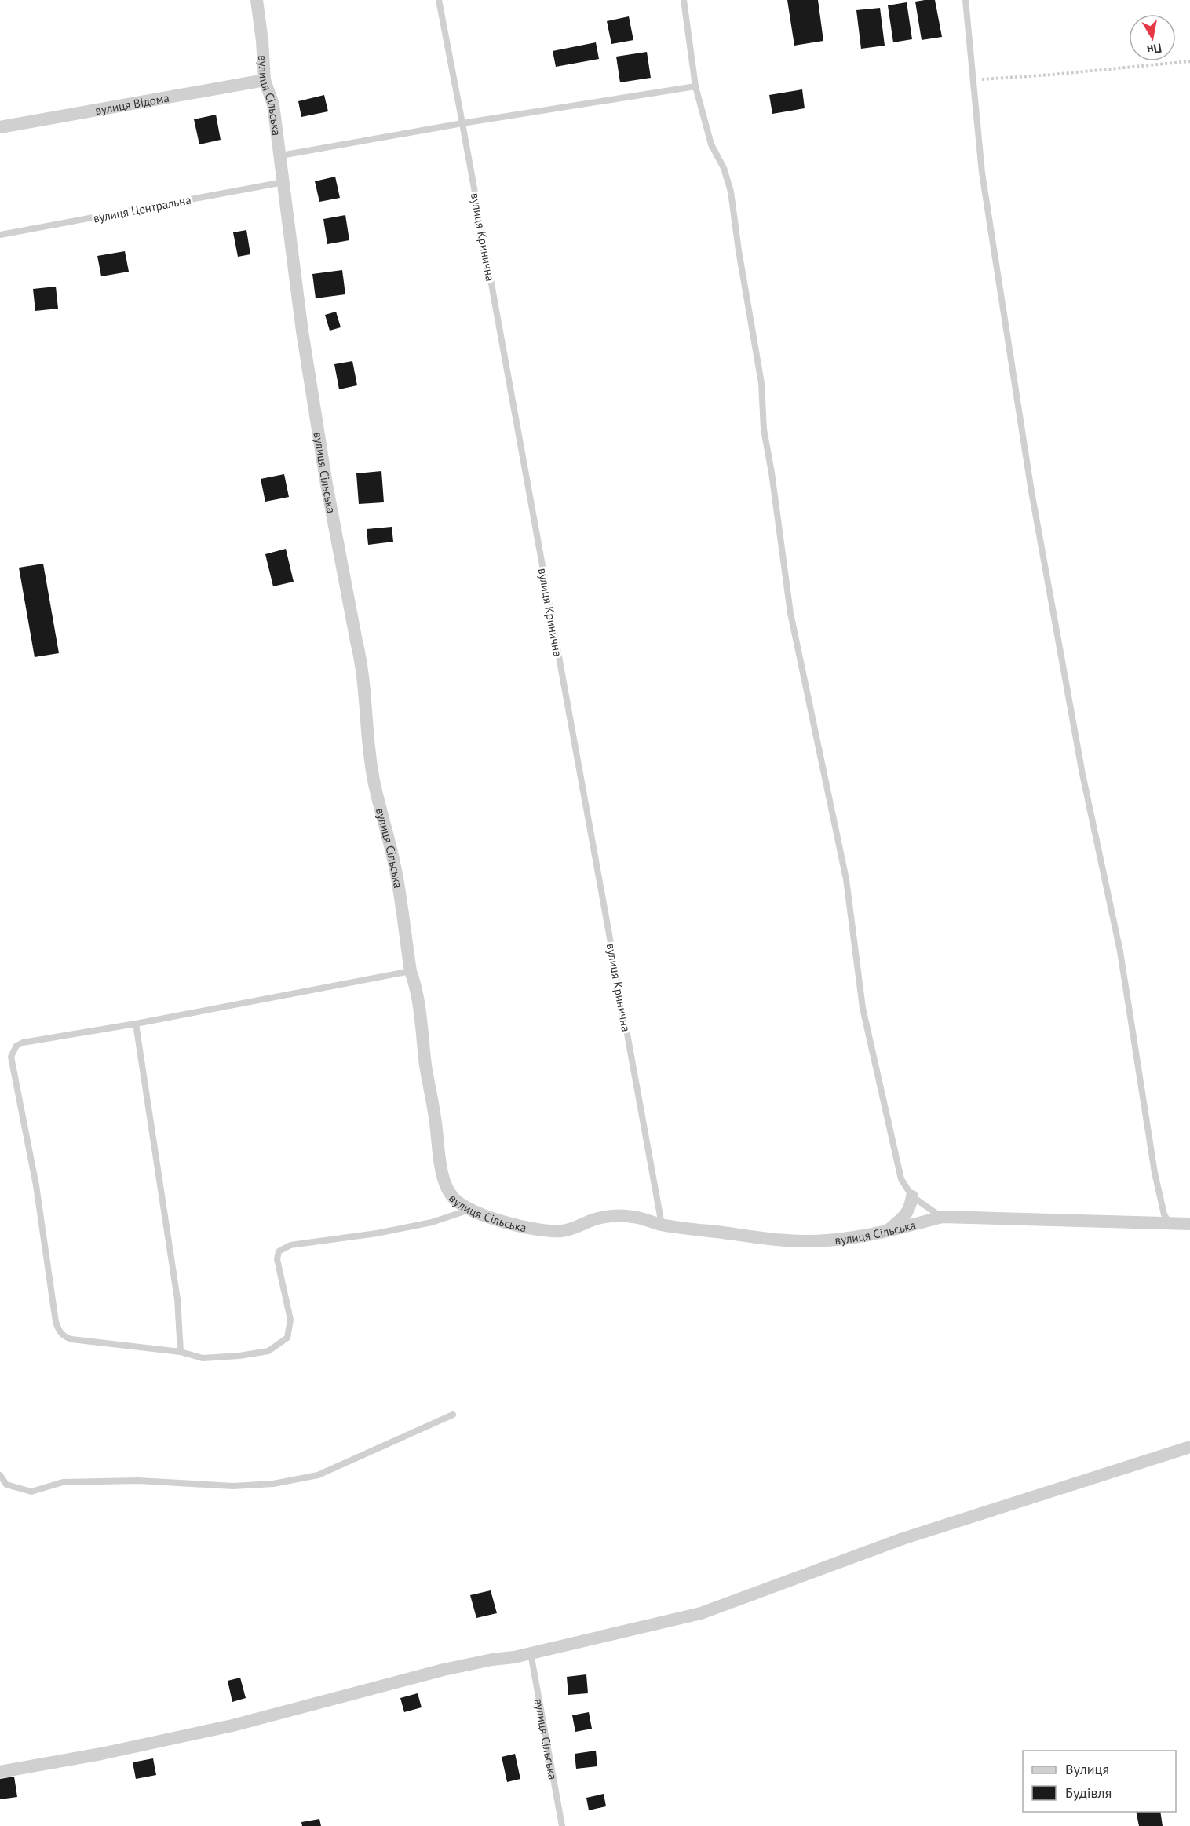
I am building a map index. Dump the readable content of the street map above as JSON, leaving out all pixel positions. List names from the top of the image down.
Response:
{
  "streets": {
    "street": ["вулиця Сільська", "вулиця Відома"],
    "lane": ["вулиця Центральна", "вулиця Кринична"]
  },
  "crossings": [
    ["вулиця Сільська", "вулиця Відома"],
    ["вулиця Сільська", "вулиця Центральна"],
    ["вулиця Сільська", "вулиця Кринична"]
  ],
  "legend": ["Вулиця", "Будівля"],
  "north": "bottom"
}
